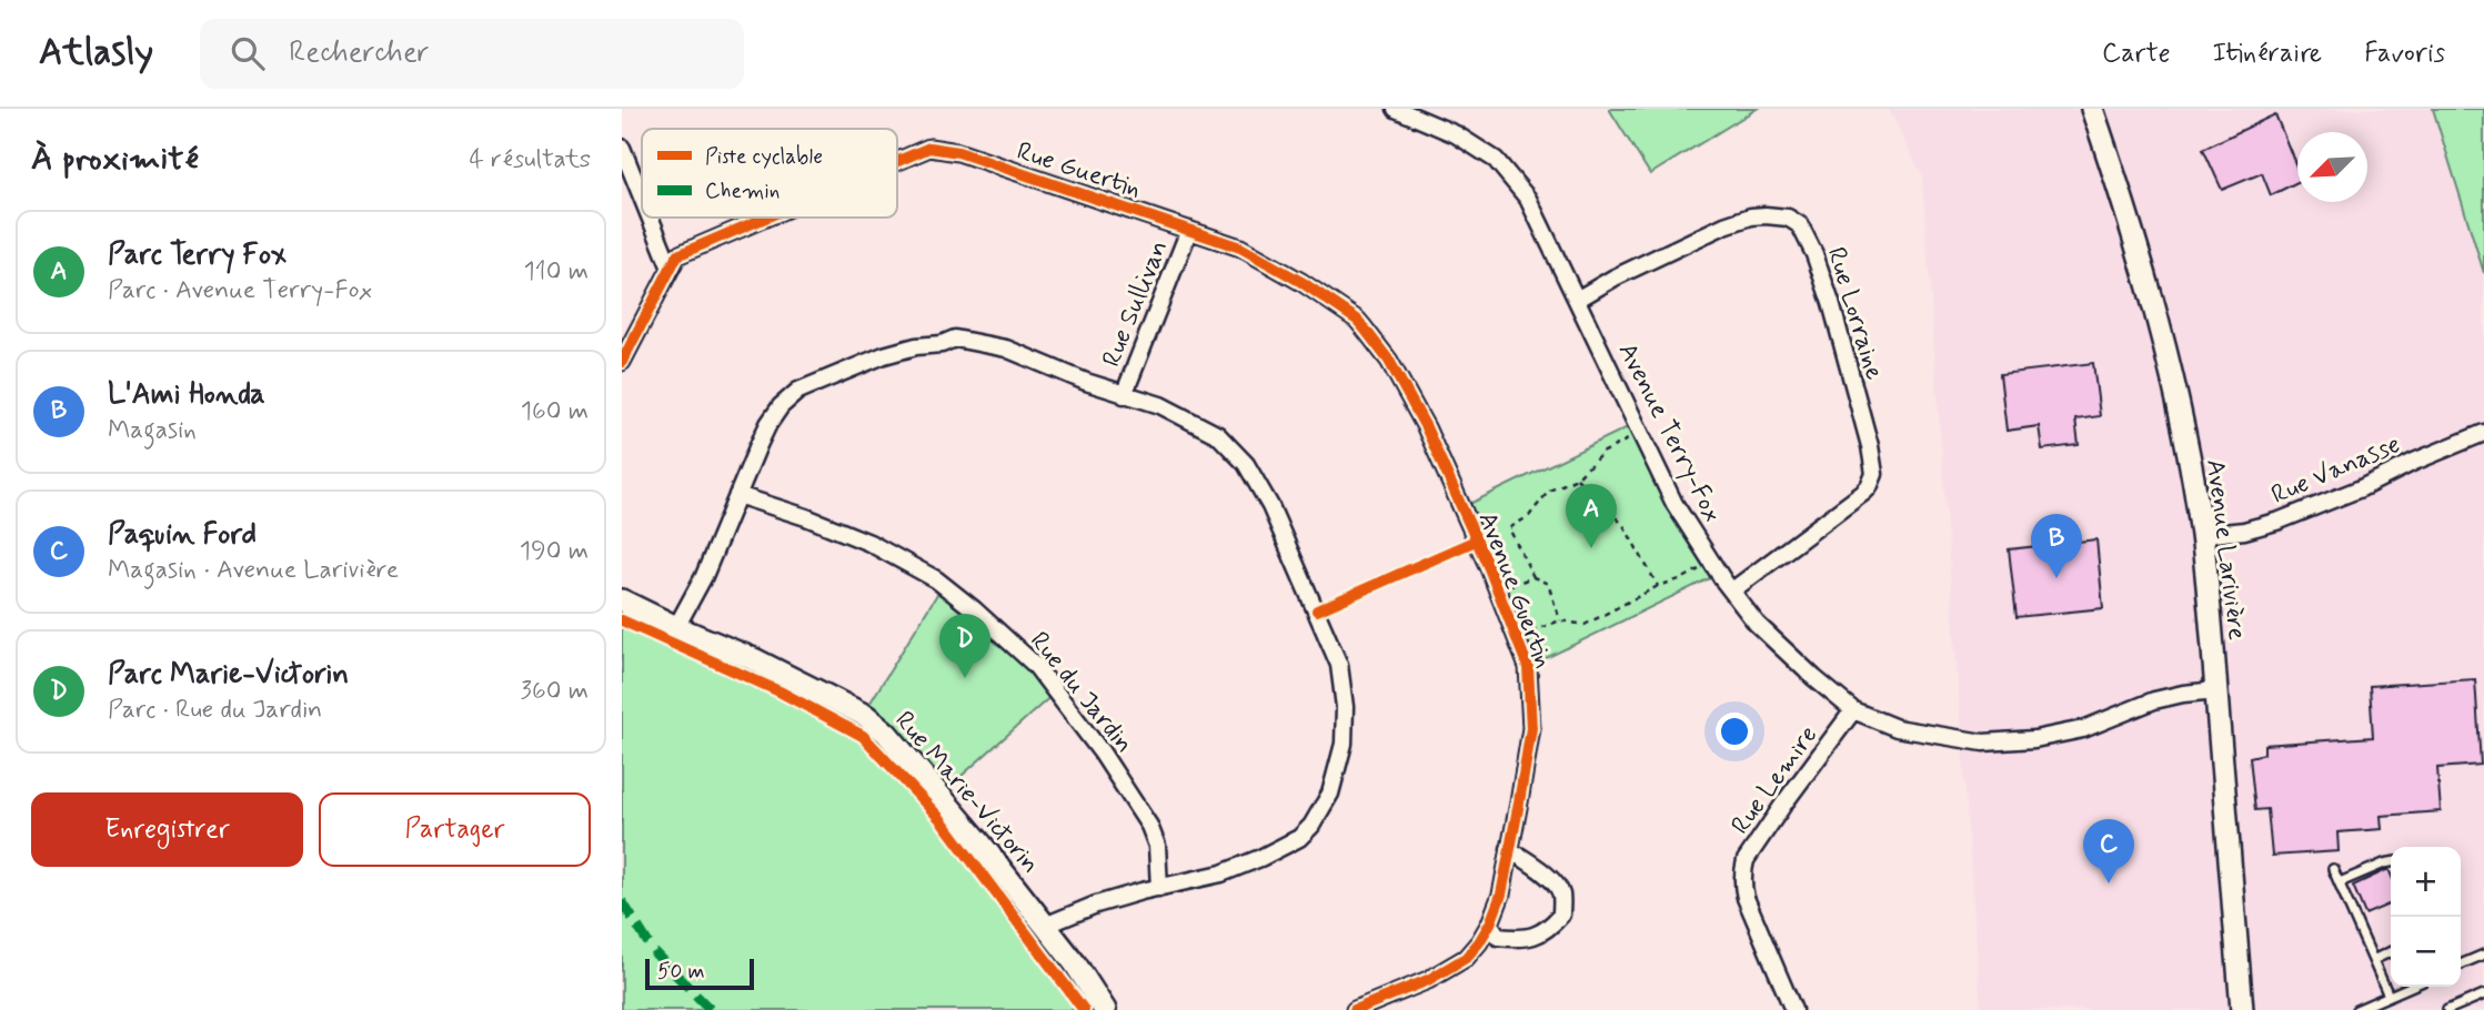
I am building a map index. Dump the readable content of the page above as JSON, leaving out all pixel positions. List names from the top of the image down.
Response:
{
  "streets": {
    "main road": ["Avenue Larivière", "Rue Marie-Victorin"],
    "street": [
      "Rue Guertin",
      "Rue Sullivan",
      "Rue Lorraine",
      "Avenue Terry-Fox",
      "Rue Vanasse",
      "Avenue Guertin",
      "Rue du Jardin",
      "Rue Lemire"
    ]
  },
  "crossings": [
    ["Rue Guertin", "Rue Sullivan"],
    ["Rue Guertin", "Avenue Guertin"],
    ["Rue Sullivan", "Avenue Guertin"],
    ["Rue Lorraine", "Avenue Terry-Fox"],
    ["Avenue Terry-Fox", "Avenue Larivière"],
    ["Avenue Terry-Fox", "Rue Lemire"],
    ["Rue Vanasse", "Avenue Larivière"]
  ],
  "legend": ["Piste cyclable", "Chemin"],
  "scale_bar": "50 m",
  "north": "bottom left",
  "page": {
    "header": "Atlasly",
    "search": "Rechercher",
    "nav": ["Carte", "Itinéraire", "Favoris"],
    "heading": ["À proximité", "4 résultats"],
    "list": [
      {
        "mark": "A",
        "name": "Parc Terry Fox",
        "note": "Parc · Avenue Terry-Fox",
        "value": "110 m"
      },
      {
        "mark": "B",
        "name": "L'Ami Honda",
        "note": "Magasin",
        "value": "160 m"
      },
      {
        "mark": "C",
        "name": "Paquin Ford",
        "note": "Magasin · Avenue Larivière",
        "value": "190 m"
      },
      {
        "mark": "D",
        "name": "Parc Marie-Victorin",
        "note": "Parc · Rue du Jardin",
        "value": "360 m"
      }
    ],
    "pins": [
      "A",
      "B",
      "D",
      "C"
    ],
    "buttons": ["Enregistrer", "Partager"],
    "map_buttons": ["+", "−"],
    "scale": "50 m"
  }
}
